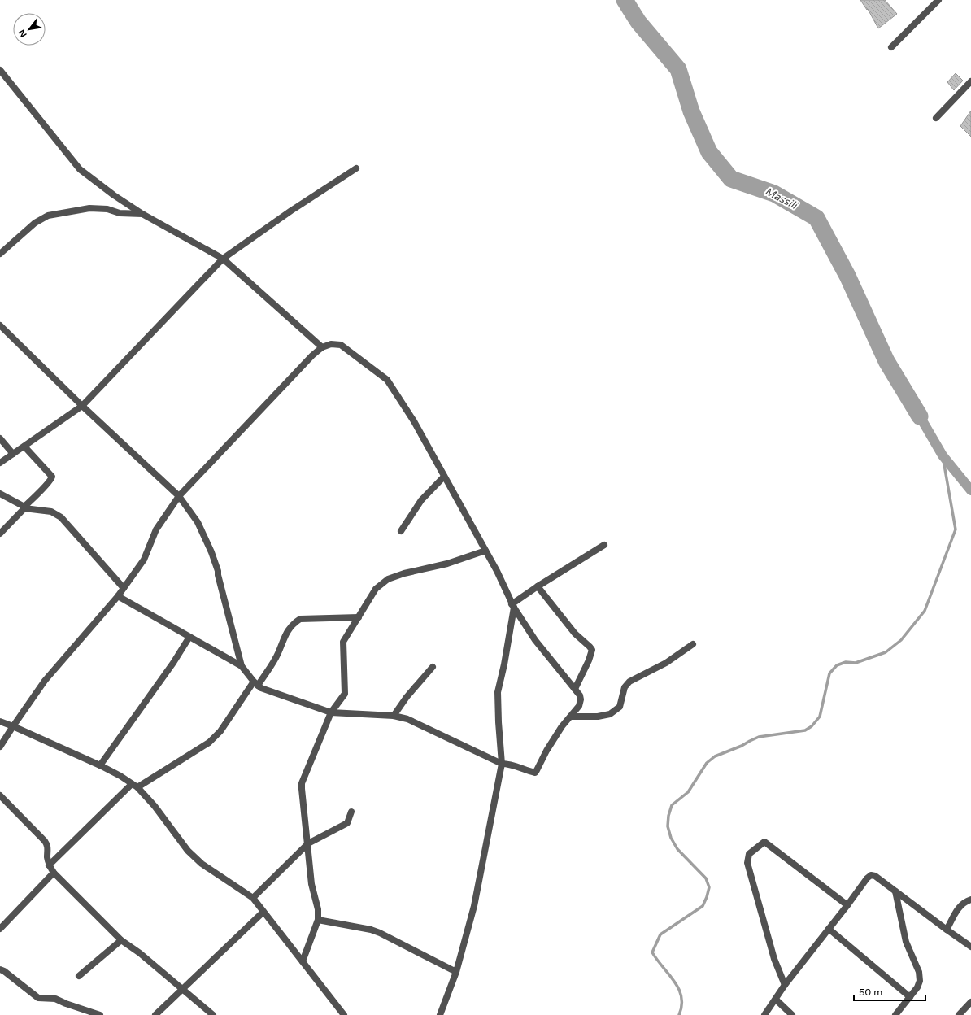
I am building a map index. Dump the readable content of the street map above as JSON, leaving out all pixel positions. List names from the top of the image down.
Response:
{
  "water": ["Massili"],
  "scale_bar": "50 m",
  "north": "bottom left"
}
